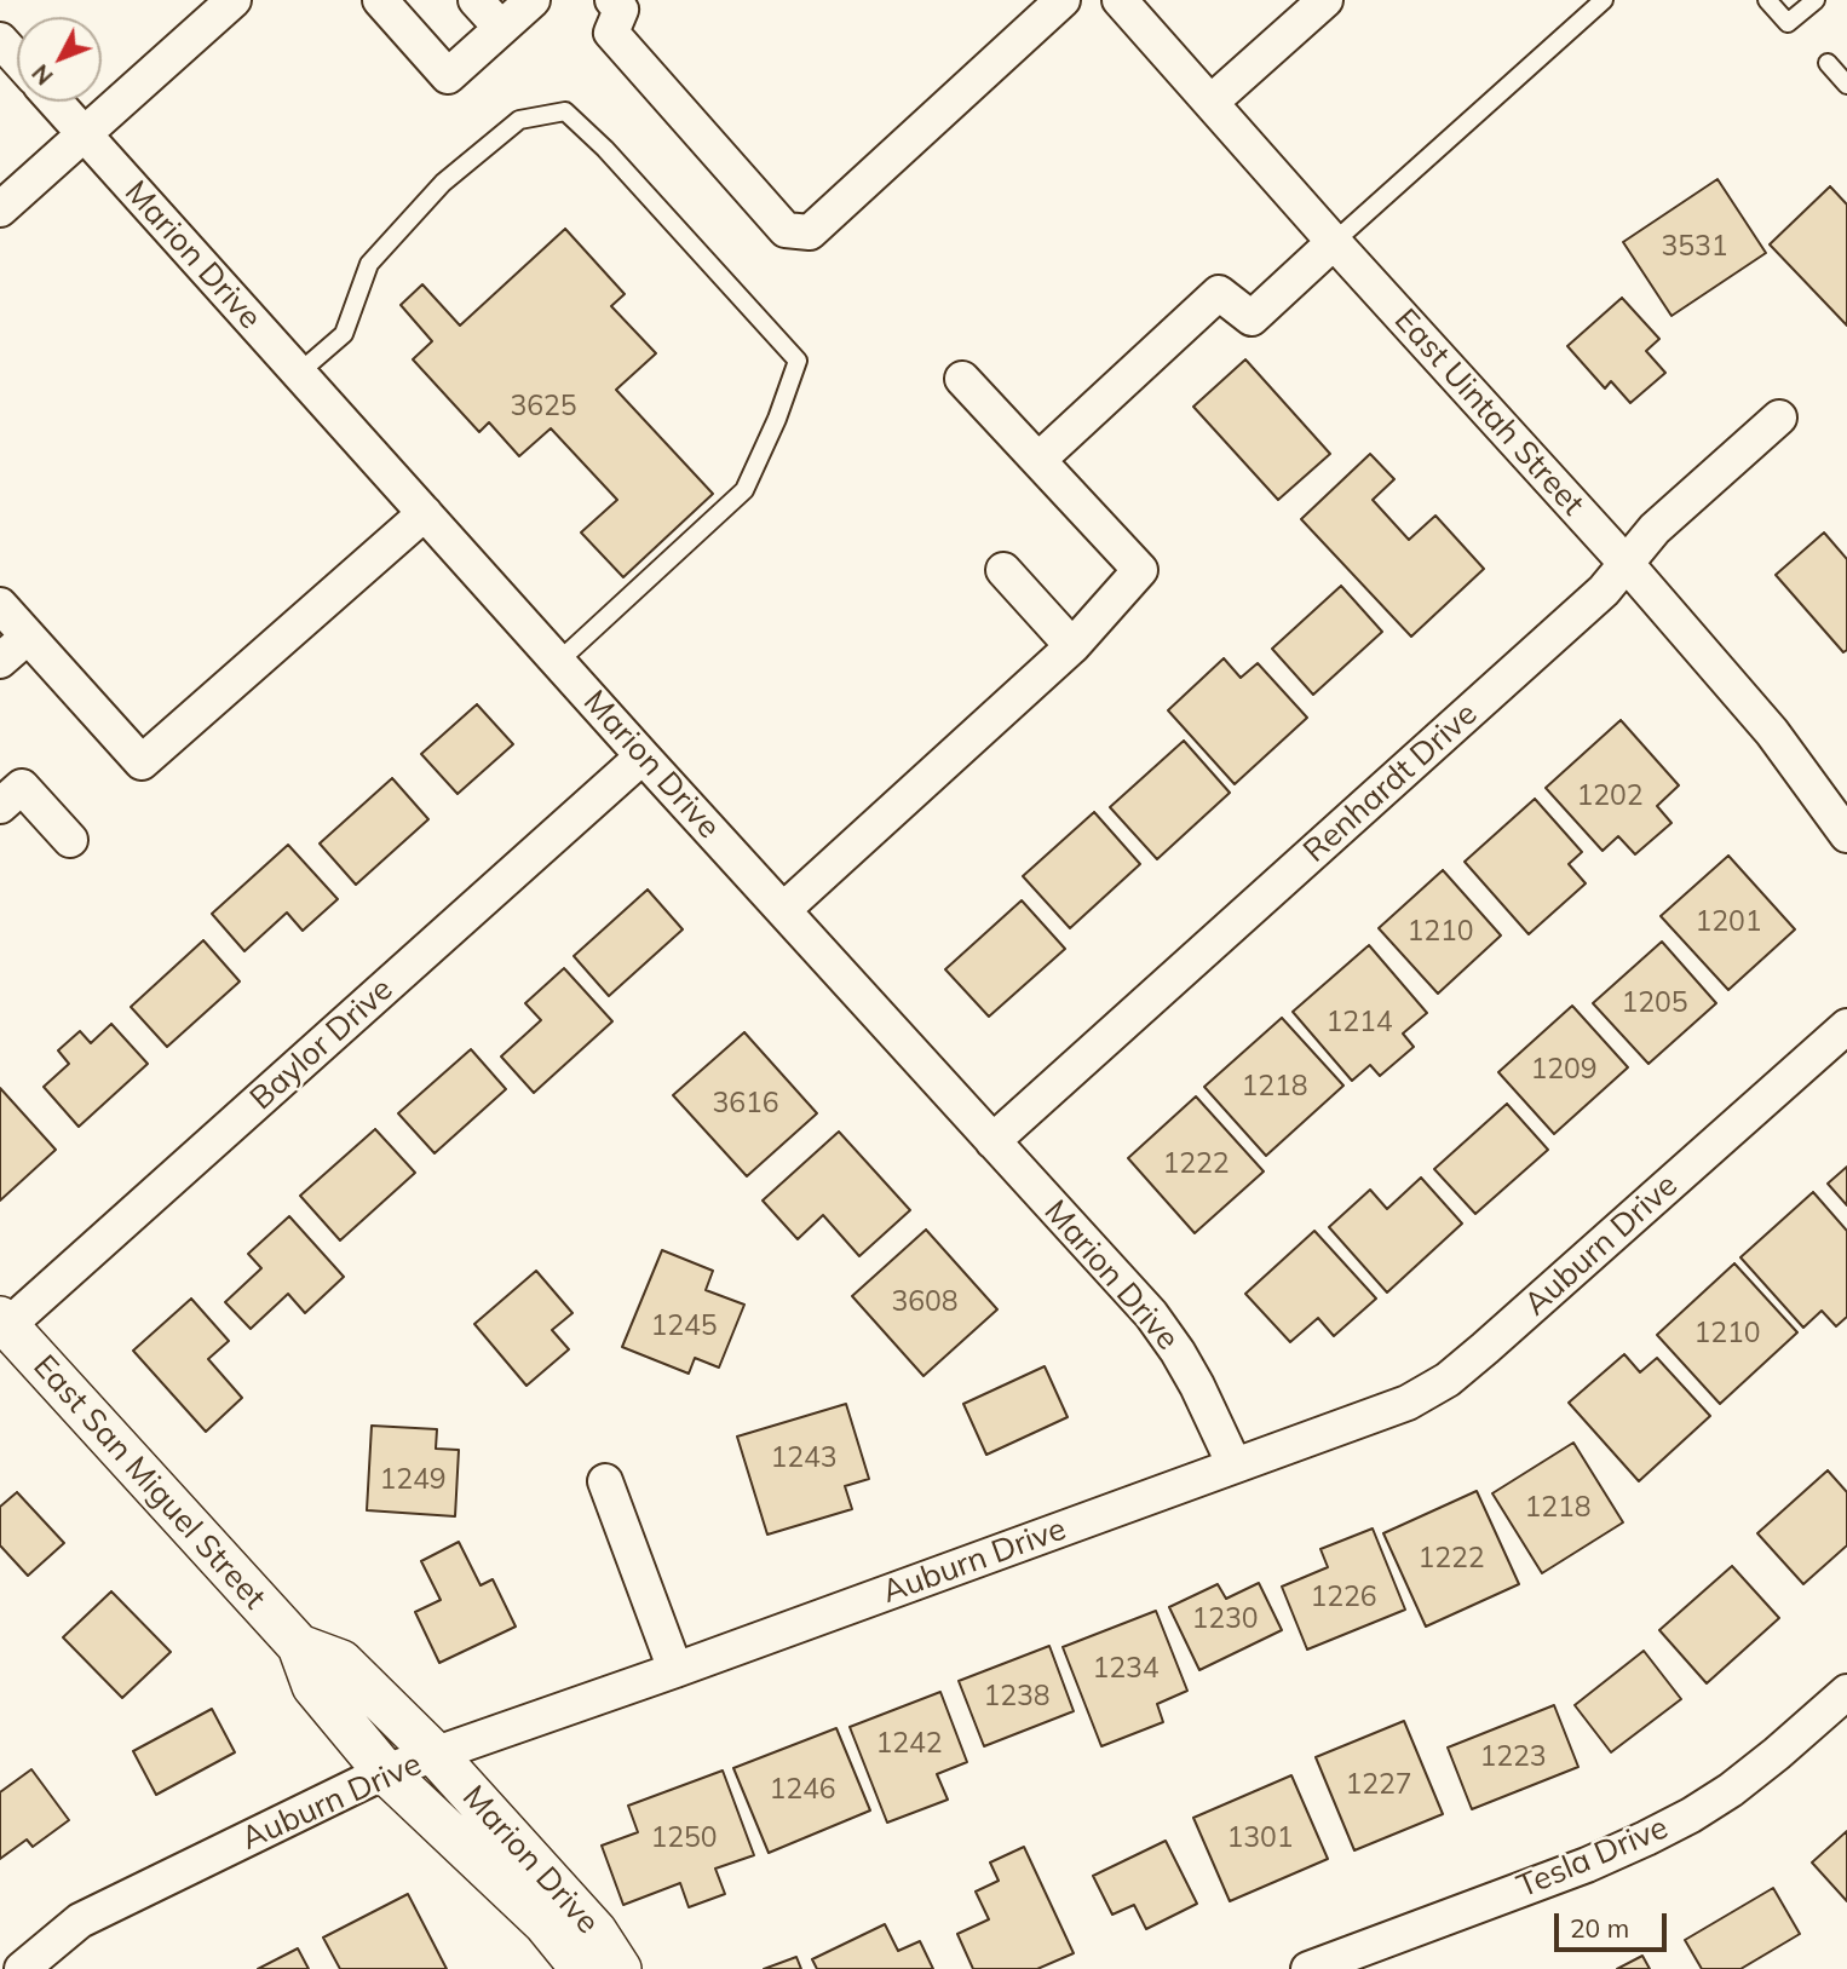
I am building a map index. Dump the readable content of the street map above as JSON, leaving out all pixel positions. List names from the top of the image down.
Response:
{
  "streets": {
    "street": [
      "Marion Drive",
      "East Uintah Street",
      "Renhardt Drive",
      "Baylor Drive",
      "Auburn Drive",
      "East San Miguel Street",
      "Tesla Drive"
    ]
  },
  "crossings": [
    ["Marion Drive", "Renhardt Drive"],
    ["Marion Drive", "Baylor Drive"],
    ["Marion Drive", "Auburn Drive"],
    ["Marion Drive", "East San Miguel Street"],
    ["East Uintah Street", "Renhardt Drive"],
    ["Baylor Drive", "East San Miguel Street"],
    ["Auburn Drive", "East San Miguel Street"]
  ],
  "house_numbers": [
    "3531",
    "3625",
    "1202",
    "1201",
    "1210",
    "1205",
    "1214",
    "1209",
    "1218",
    "3616",
    "1222",
    "3608",
    "1245",
    "1210",
    "1243",
    "1249",
    "1218",
    "1222",
    "1226",
    "1230",
    "1234",
    "1238",
    "1242",
    "1223",
    "1227",
    "1246",
    "1250",
    "1301"
  ],
  "scale_bar": "20 m",
  "north": "bottom left"
}
